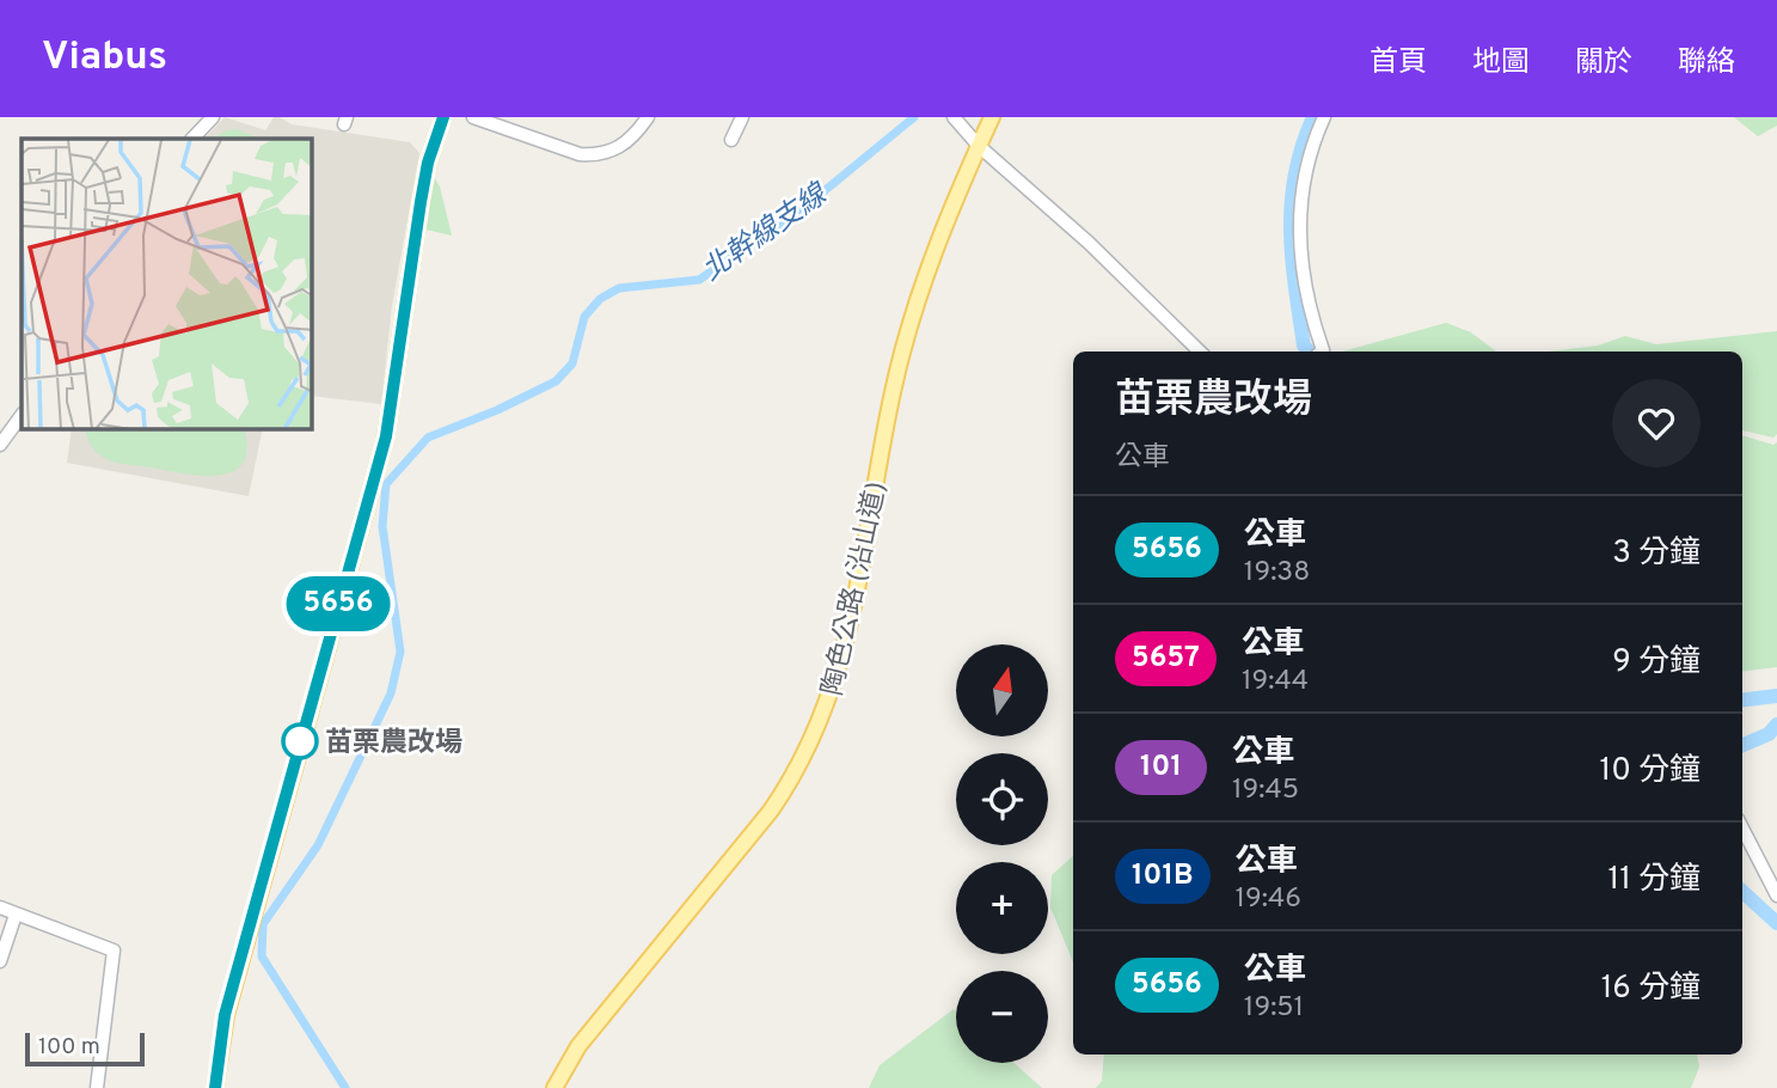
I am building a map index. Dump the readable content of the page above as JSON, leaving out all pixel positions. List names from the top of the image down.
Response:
{
  "streets": {
    "main road": ["陶色公路 (沿山道)"]
  },
  "water": ["北幹線支線"],
  "places": ["苗栗農改場"],
  "lines": ["bus line 5656"],
  "scale_bar": "100 m",
  "north": "top",
  "page": {
    "header": "Viabus",
    "nav": [
      "首頁",
      "地圖",
      "關於",
      "聯絡"
    ],
    "on_map": "5656",
    "heading": ["苗栗農改場", "公車"],
    "list": [
      {
        "mark": "5656",
        "name": "公車",
        "note": "19:38",
        "value": "3 分鐘"
      },
      {
        "mark": "5657",
        "name": "公車",
        "note": "19:44",
        "value": "9 分鐘"
      },
      {
        "mark": "101",
        "name": "公車",
        "note": "19:45",
        "value": "10 分鐘"
      },
      {
        "mark": "101B",
        "name": "公車",
        "note": "19:46",
        "value": "11 分鐘"
      },
      {
        "mark": "5656",
        "name": "公車",
        "note": "19:51",
        "value": "16 分鐘"
      }
    ],
    "map_buttons": ["+", "−"],
    "scale": "100 m"
  }
}
